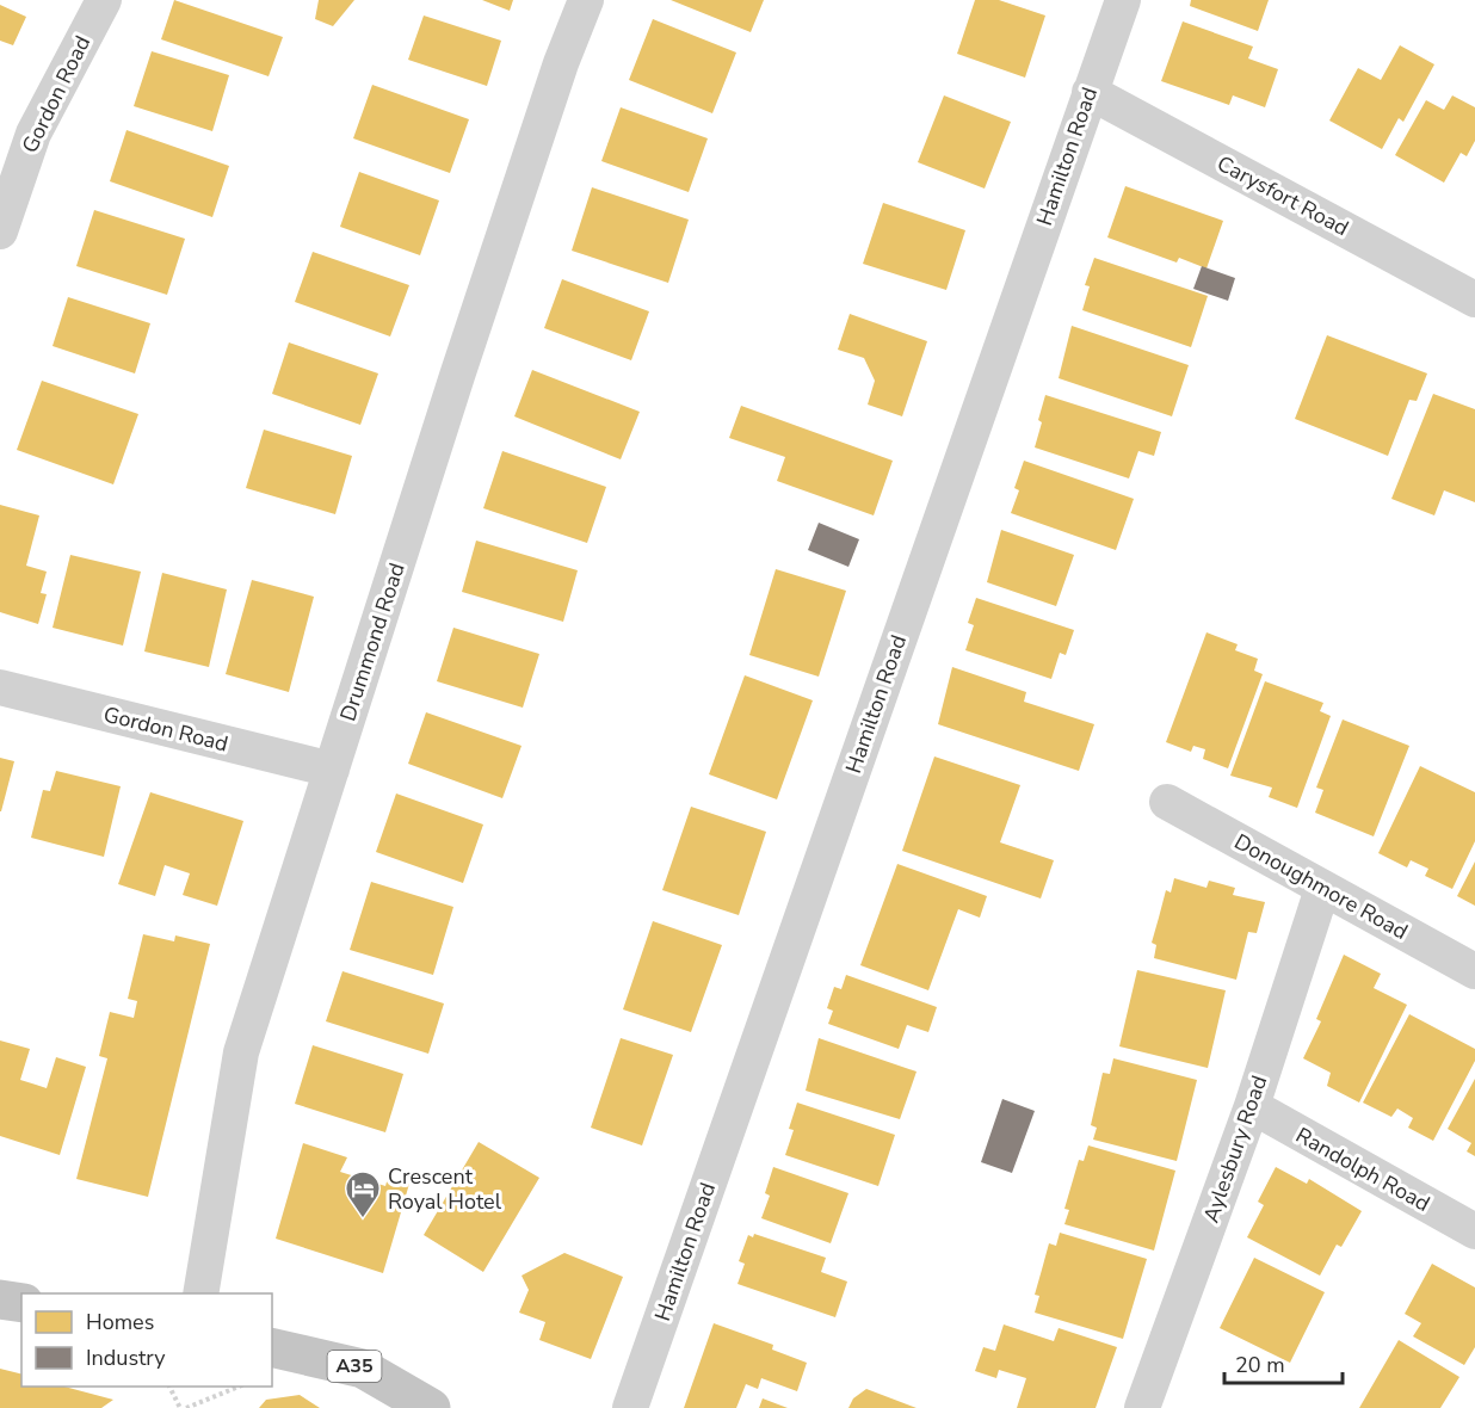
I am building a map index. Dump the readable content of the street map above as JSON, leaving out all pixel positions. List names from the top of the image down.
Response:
{
  "streets": {
    "main road": ["A35"],
    "street": [
      "Gordon Road",
      "Hamilton Road",
      "Carysfort Road",
      "Drummond Road",
      "Donoughmore Road",
      "Aylesbury Road",
      "Randolph Road"
    ]
  },
  "crossings": [
    ["Gordon Road", "Drummond Road"],
    ["Hamilton Road", "Carysfort Road"],
    ["Donoughmore Road", "Aylesbury Road"],
    ["Aylesbury Road", "Randolph Road"]
  ],
  "places": {
    "hotel": ["Crescent Royal Hotel"]
  },
  "legend": ["Homes", "Industry"],
  "scale_bar": "20 m"
}
